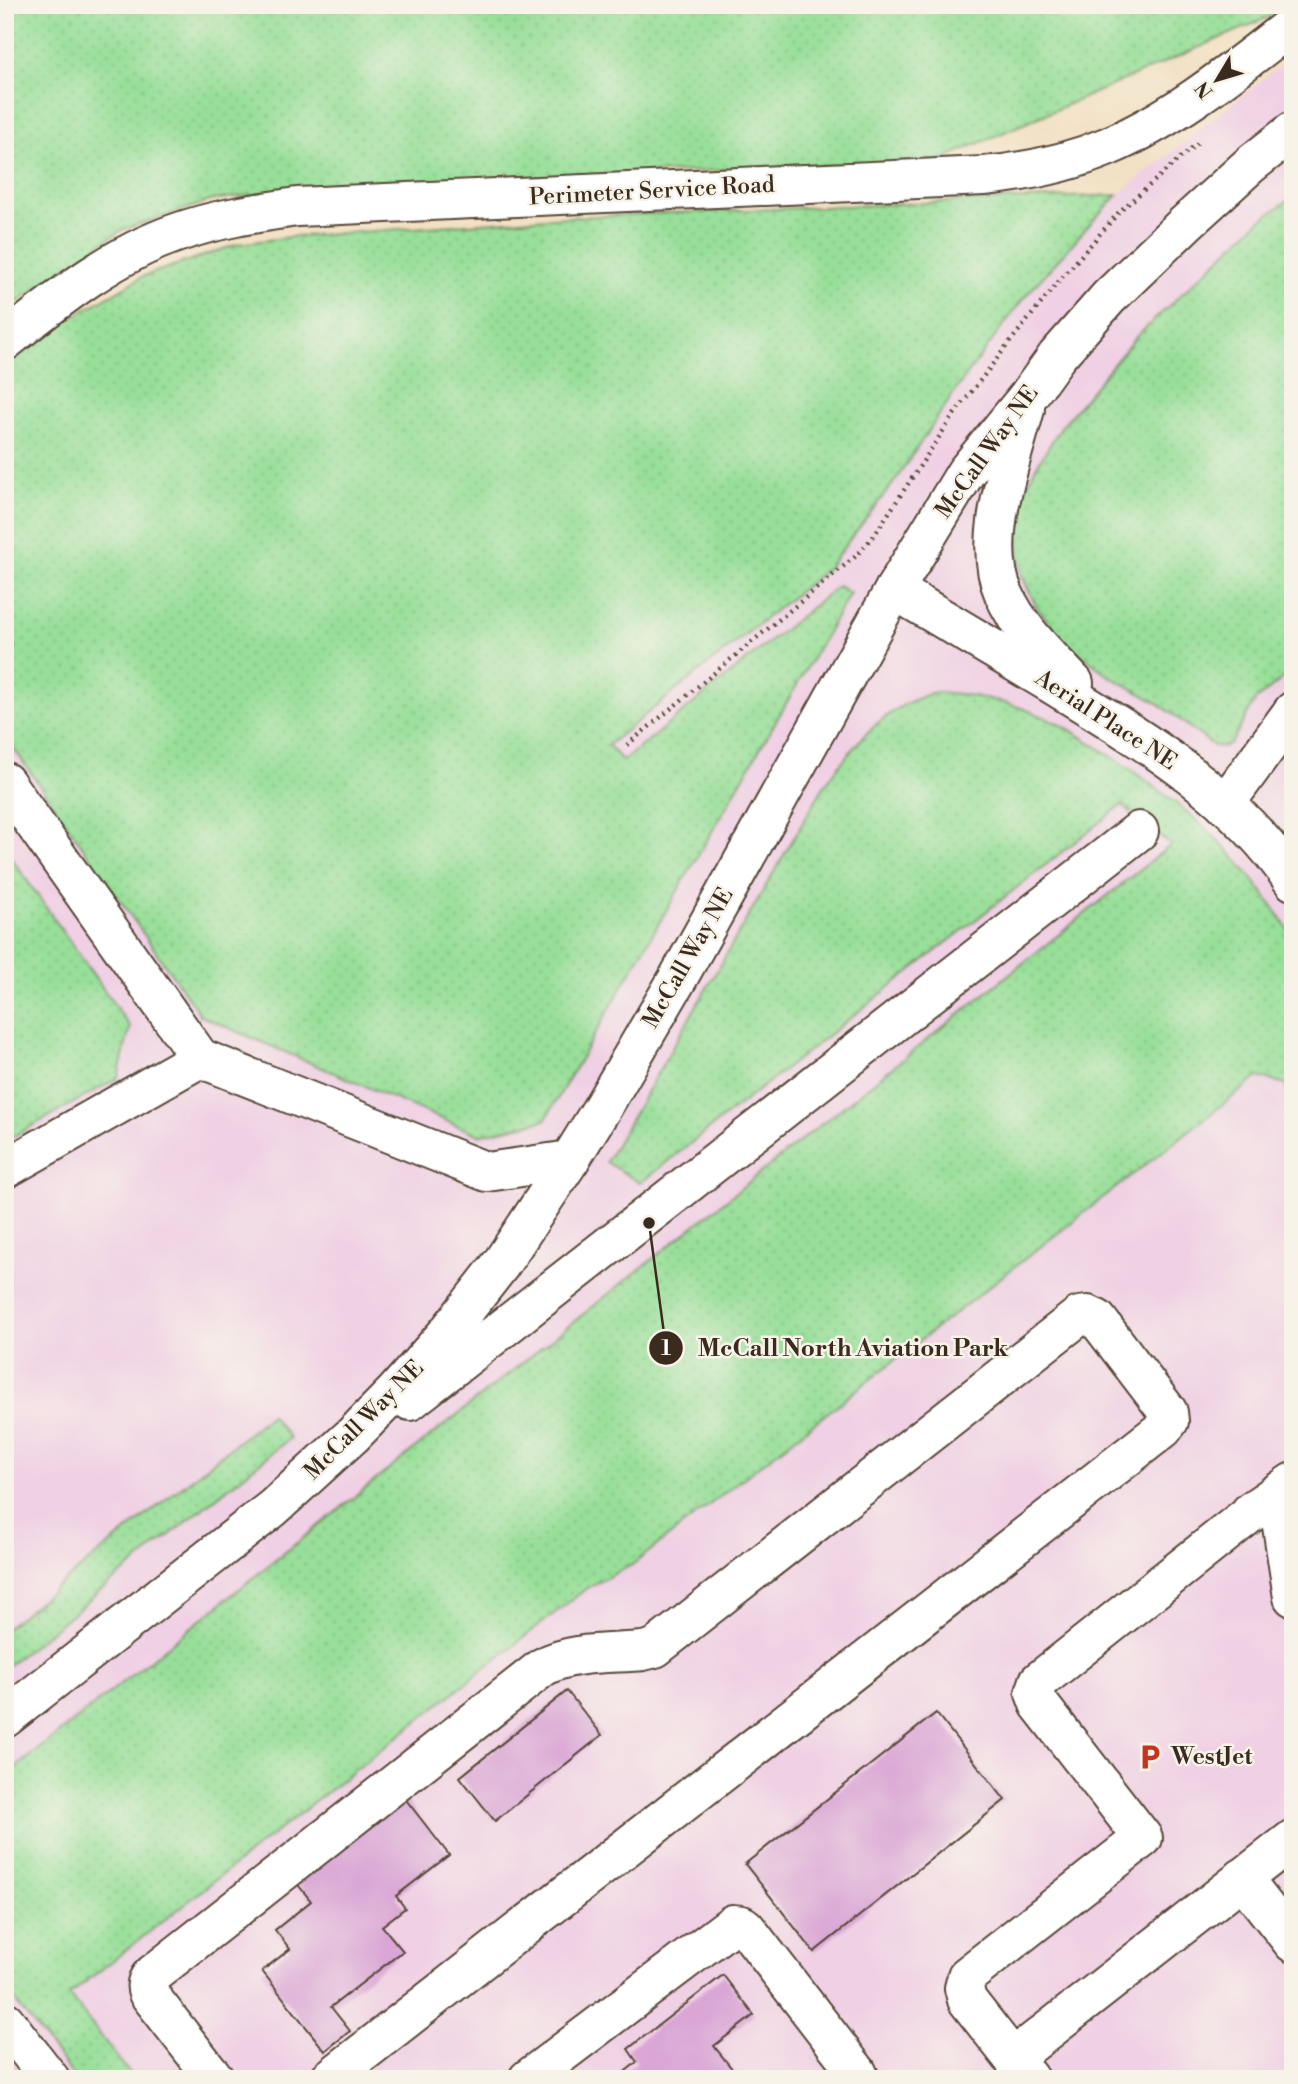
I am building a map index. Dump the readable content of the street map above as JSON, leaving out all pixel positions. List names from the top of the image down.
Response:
{
  "streets": {
    "street": ["Perimeter Service Road", "McCall Way NE", "Aerial Place NE"]
  },
  "crossings": [
    ["McCall Way NE", "Aerial Place NE"]
  ],
  "places": {
    "other": ["McCall North Aviation Park"],
    "parking": ["WestJet"]
  },
  "north": "bottom left"
}
